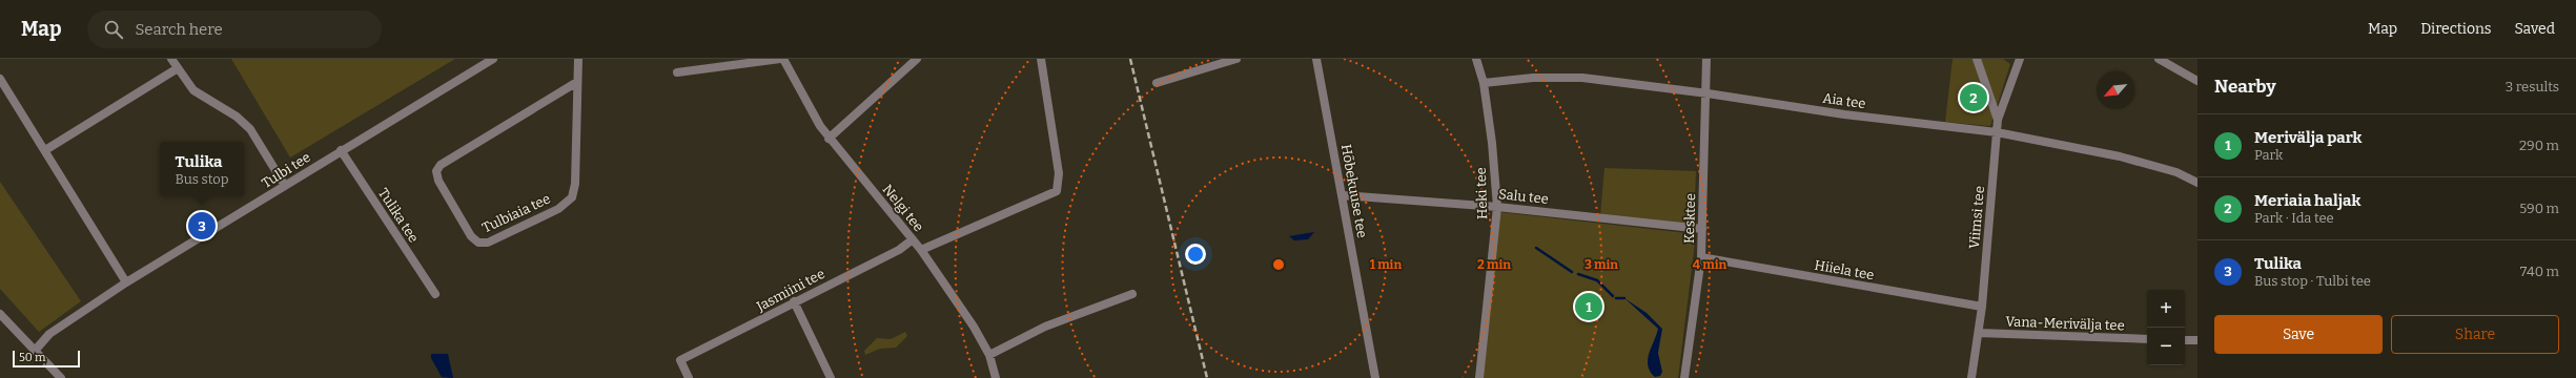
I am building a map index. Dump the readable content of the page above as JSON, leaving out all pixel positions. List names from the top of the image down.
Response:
{
  "streets": {
    "street": [
      "Aia tee",
      "Tulbi tee",
      "Hõbekuuse tee",
      "Heki tee",
      "Salu tee",
      "Nelgi tee",
      "Tulbiaia tee",
      "Tulika tee",
      "Viimsi tee",
      "Kesktee",
      "Hiiela tee",
      "Jasmiini tee",
      "Vana-Merivälja tee"
    ]
  },
  "crossings": [
    ["Aia tee", "Heki tee"],
    ["Aia tee", "Viimsi tee"],
    ["Aia tee", "Kesktee"],
    ["Tulbi tee", "Tulika tee"],
    ["Hõbekuuse tee", "Salu tee"],
    ["Heki tee", "Salu tee"],
    ["Salu tee", "Kesktee"],
    ["Nelgi tee", "Jasmiini tee"],
    ["Viimsi tee", "Hiiela tee"],
    ["Viimsi tee", "Vana-Merivälja tee"],
    ["Kesktee", "Hiiela tee"]
  ],
  "scale_bar": "50 m",
  "north": "bottom left",
  "page": {
    "header": "Map",
    "search": "Search here",
    "nav": ["Map", "Directions", "Saved"],
    "heading": ["Nearby", "3 results"],
    "pins": ["2", "3", "1"],
    "list": [
      {
        "mark": "1",
        "name": "Merivälja park",
        "note": "Park",
        "value": "290 m"
      },
      {
        "mark": "2",
        "name": "Meriaia haljak",
        "note": "Park · Ida tee",
        "value": "590 m"
      },
      {
        "mark": "3",
        "name": "Tulika",
        "note": "Bus stop · Tulbi tee",
        "value": "740 m"
      }
    ],
    "popup": ["Tulika", "Bus stop"],
    "map_buttons": ["+", "−"],
    "buttons": ["Save", "Share"],
    "scale": "50 m"
  },
  "rings": [
    "1 min",
    "2 min",
    "3 min",
    "4 min"
  ]
}
